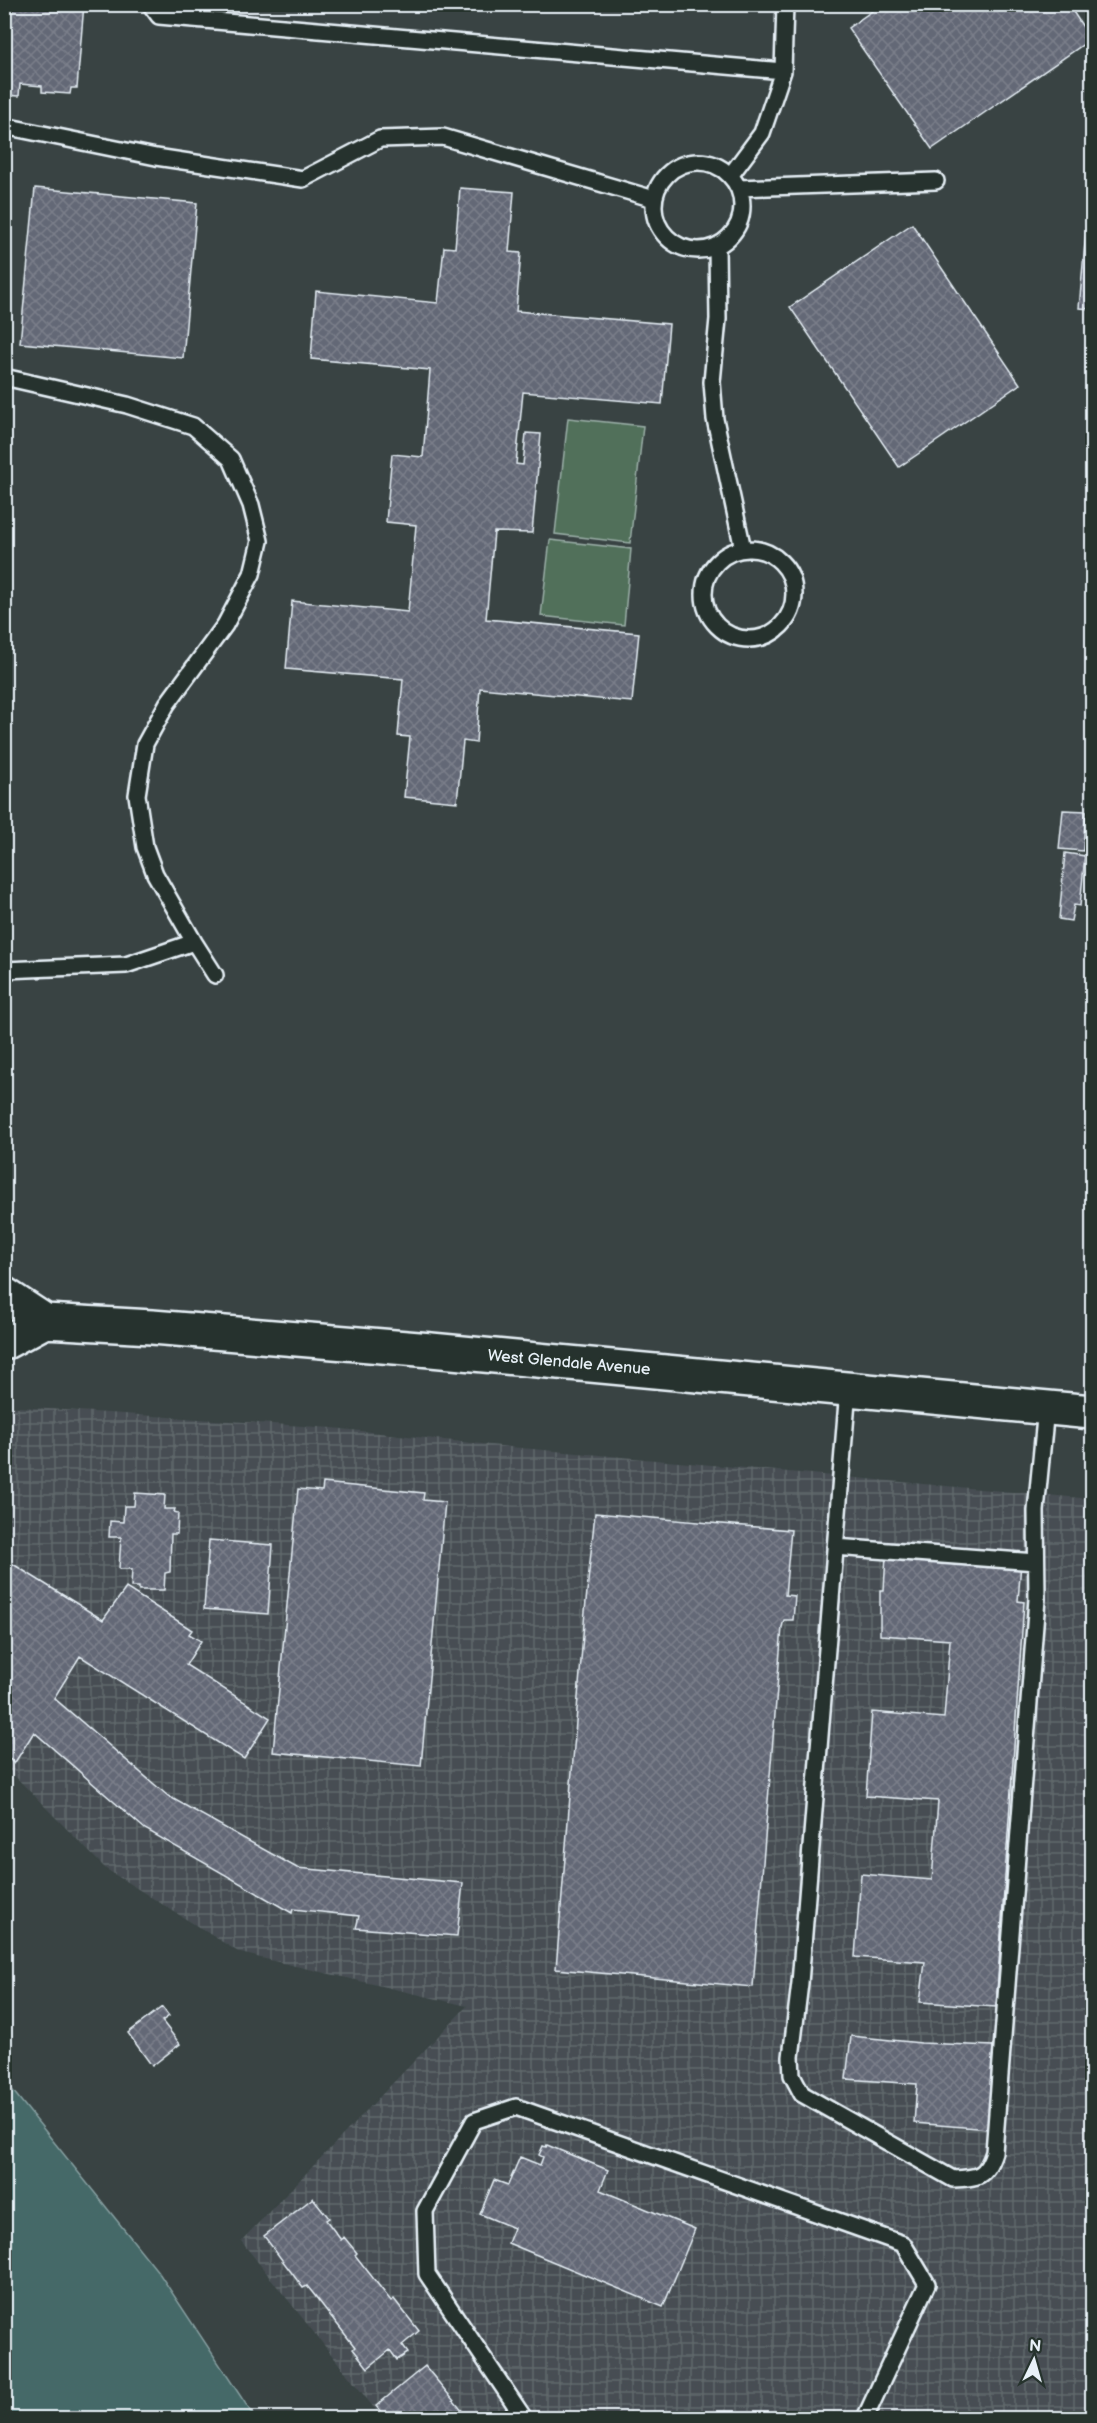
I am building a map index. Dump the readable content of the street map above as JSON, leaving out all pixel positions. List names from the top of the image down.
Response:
{
  "streets": {
    "main road": ["West Glendale Avenue"]
  },
  "north": "top"
}
